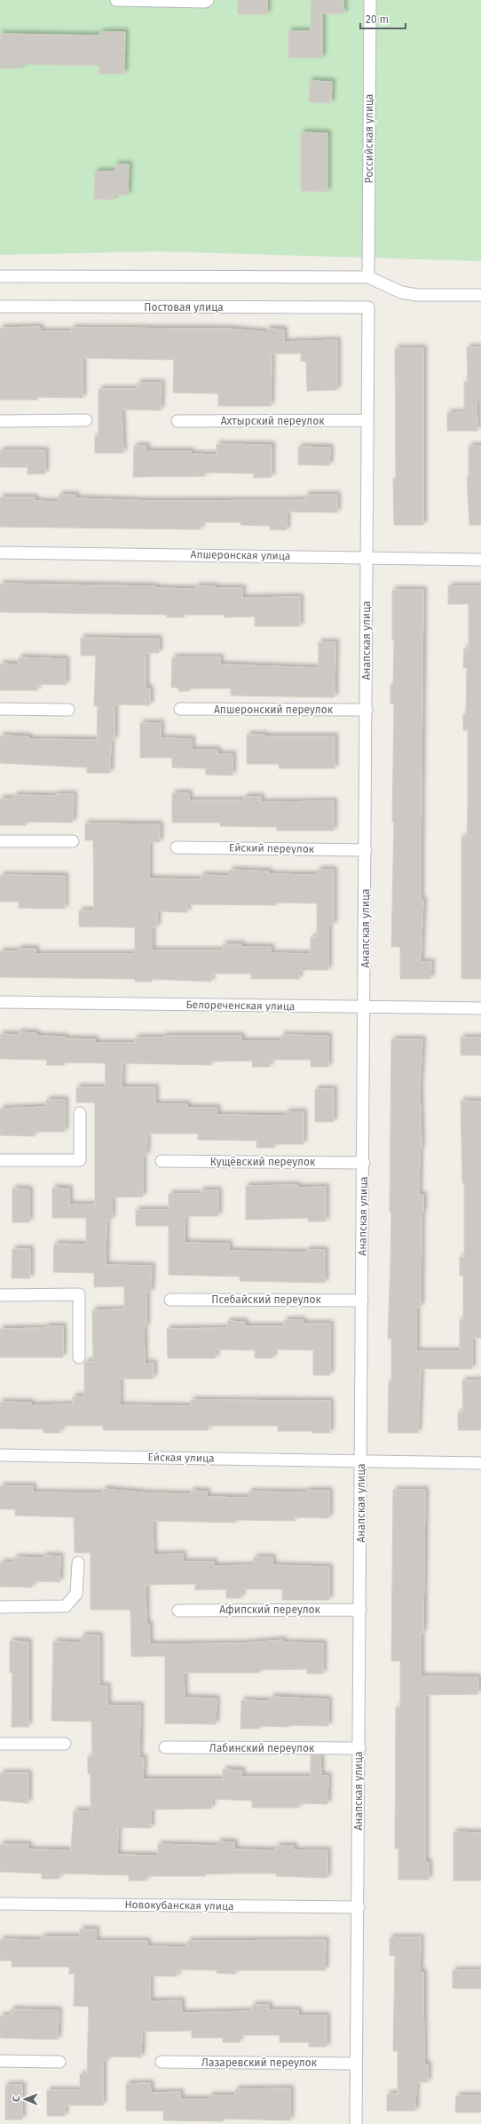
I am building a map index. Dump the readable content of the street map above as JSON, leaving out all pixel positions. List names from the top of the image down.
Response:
{
  "streets": {
    "street": [
      "Российская улица",
      "Постовая улица",
      "Ахтырский переулок",
      "Апшеронская улица",
      "Анапская улица",
      "Апшеронский переулок",
      "Ейский переулок",
      "Белореченская улица",
      "Кущёвский переулок",
      "Псебайский переулок",
      "Ейская улица",
      "Афипский переулок",
      "Лабинский переулок",
      "Новокубанская улица",
      "Лазаревский переулок"
    ]
  },
  "crossings": [
    ["Постовая улица", "Анапская улица"],
    ["Ахтырский переулок", "Анапская улица"],
    ["Апшеронская улица", "Анапская улица"],
    ["Анапская улица", "Апшеронский переулок"],
    ["Анапская улица", "Ейский переулок"],
    ["Анапская улица", "Белореченская улица"],
    ["Анапская улица", "Кущёвский переулок"],
    ["Анапская улица", "Псебайский переулок"],
    ["Анапская улица", "Ейская улица"],
    ["Анапская улица", "Афипский переулок"],
    ["Анапская улица", "Лабинский переулок"],
    ["Анапская улица", "Новокубанская улица"],
    ["Анапская улица", "Лазаревский переулок"]
  ],
  "scale_bar": "20 m",
  "north": "left"
}
